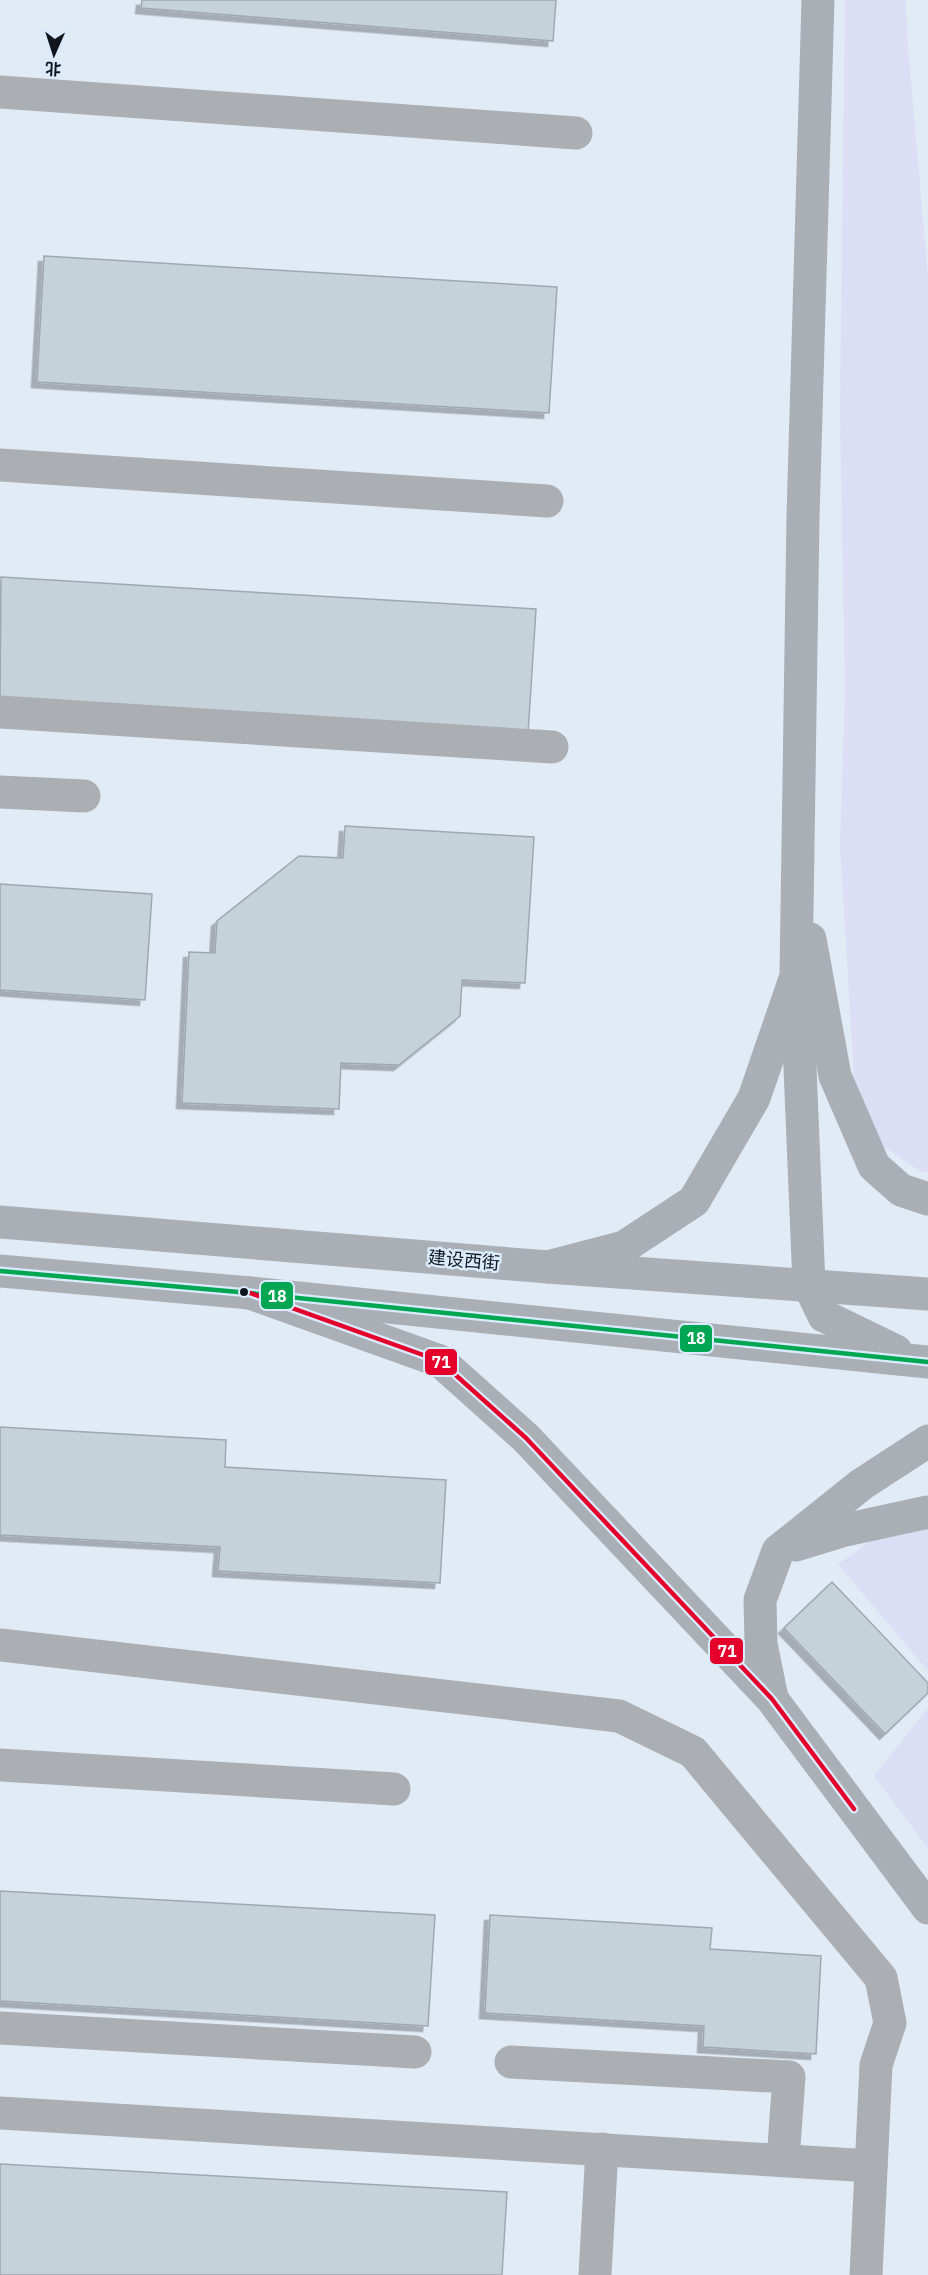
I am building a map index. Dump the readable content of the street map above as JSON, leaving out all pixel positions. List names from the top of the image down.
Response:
{
  "streets": {
    "main road": ["建设西街"]
  },
  "lines": ["transit line 18", "transit line 71"],
  "north": "bottom"
}
